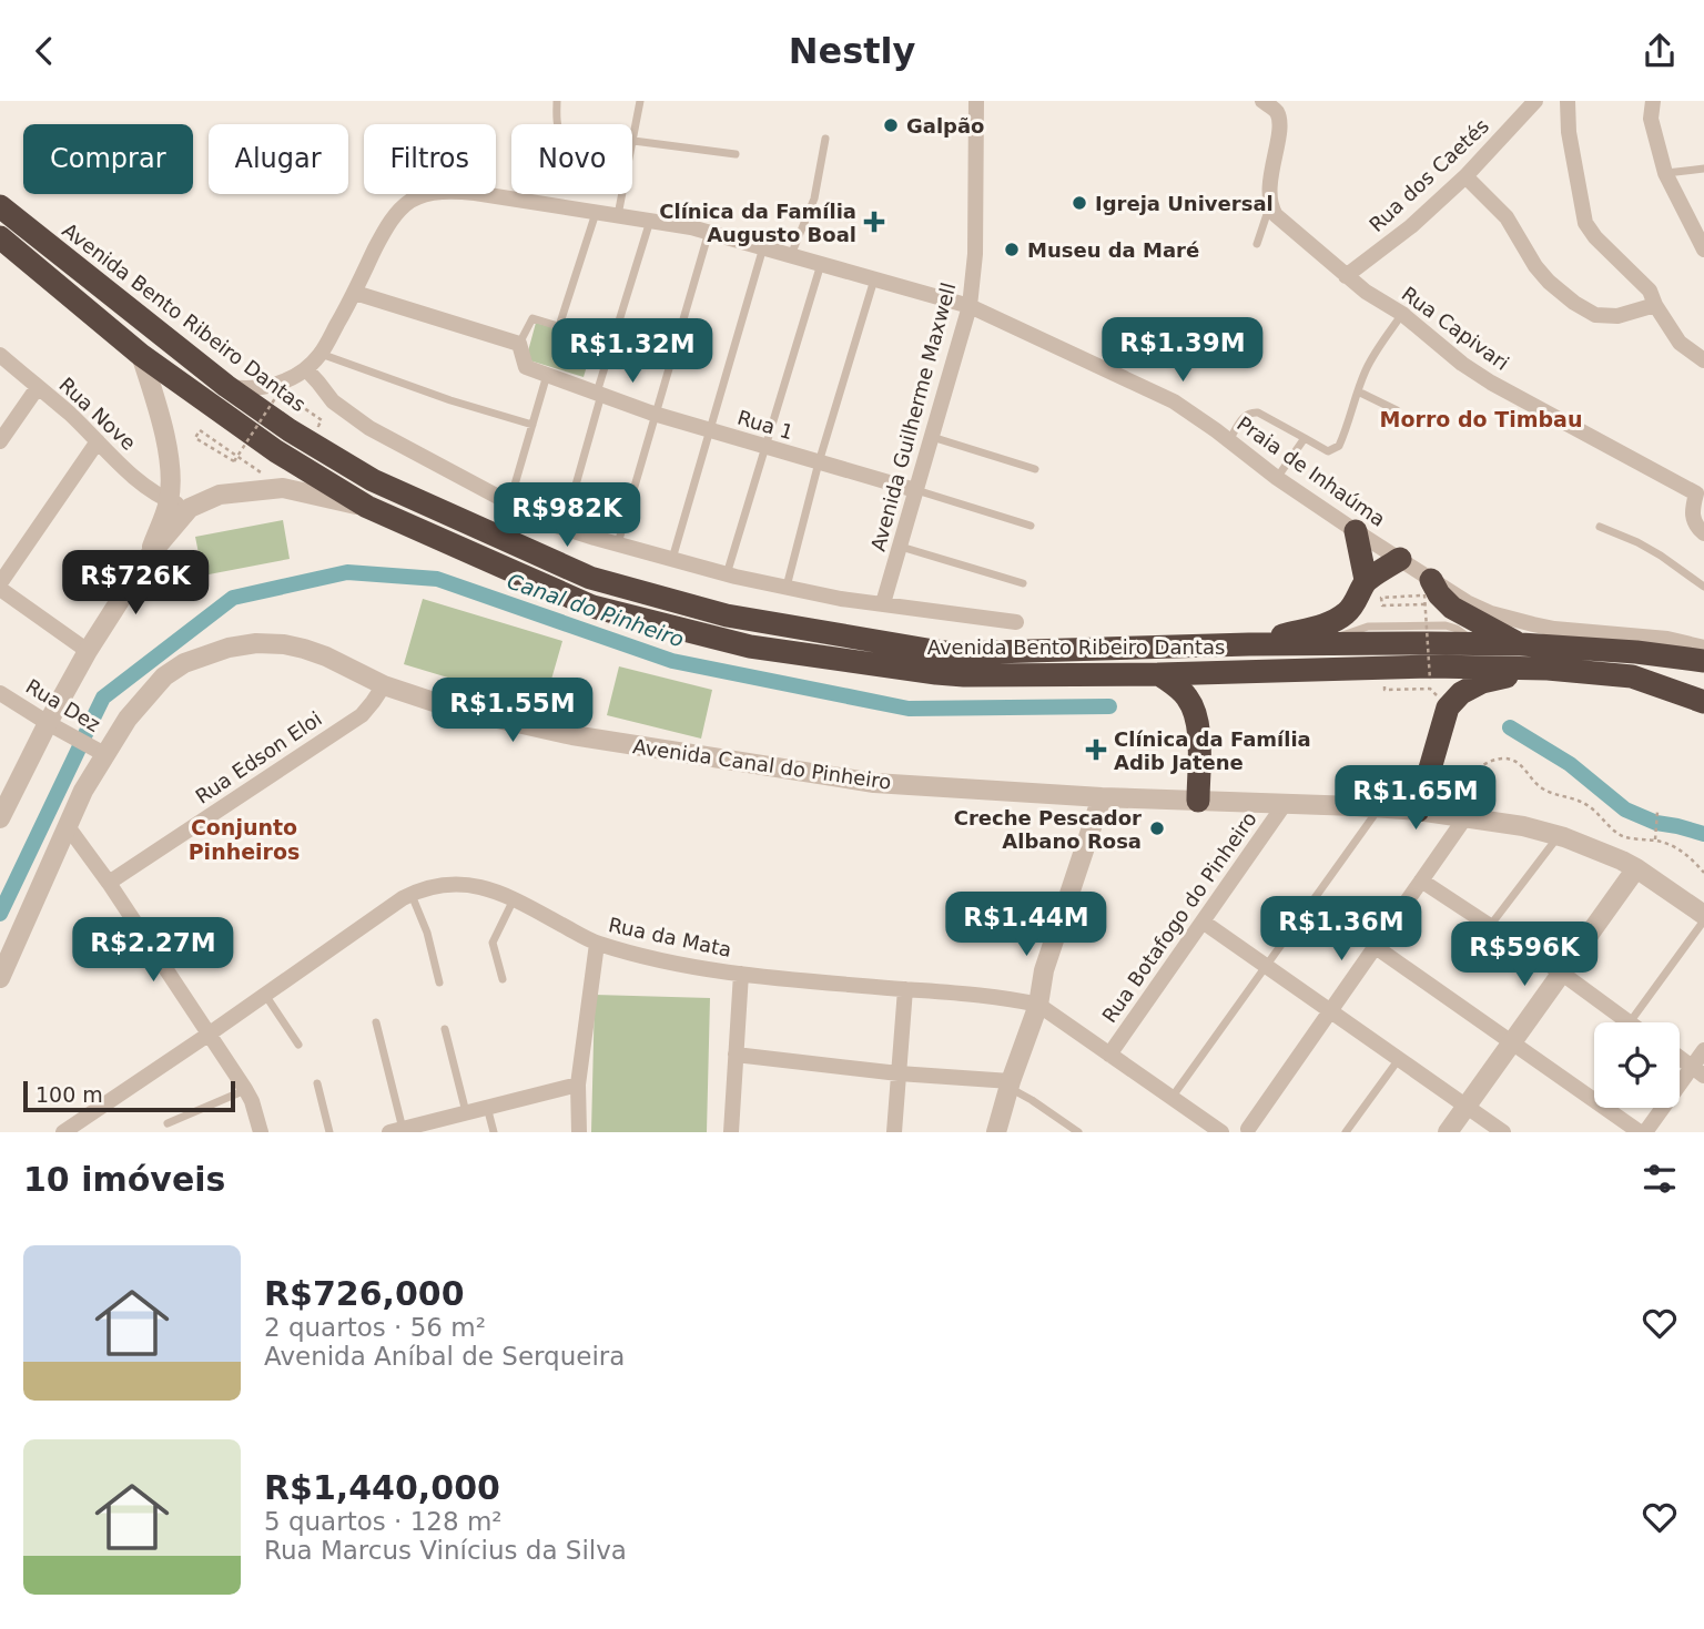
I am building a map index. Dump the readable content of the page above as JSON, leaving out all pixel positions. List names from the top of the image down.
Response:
{
  "streets": {
    "highway": ["Avenida Bento Ribeiro Dantas"],
    "street": [
      "Rua dos Caetés",
      "Rua Capivari",
      "Rua Nove",
      "Avenida Guilherme Maxwell",
      "Rua 1",
      "Praia de Inhaúma",
      "Rua Dez",
      "Rua Edson Eloi",
      "Avenida Canal do Pinheiro",
      "Rua Botafogo do Pinheiro",
      "Rua da Mata"
    ]
  },
  "crossings": [
    ["Rua dos Caetés", "Rua Capivari"],
    ["Avenida Bento Ribeiro Dantas", "Praia de Inhaúma"],
    ["Avenida Guilherme Maxwell", "Rua 1"],
    ["Avenida Guilherme Maxwell", "Praia de Inhaúma"],
    ["Rua Dez", "Avenida Canal do Pinheiro"],
    ["Rua Edson Eloi", "Avenida Canal do Pinheiro"],
    ["Avenida Canal do Pinheiro", "Rua Botafogo do Pinheiro"],
    ["Rua Botafogo do Pinheiro", "Rua da Mata"]
  ],
  "districts": ["Morro do Timbau", "Conjunto Pinheiros"],
  "water": ["Canal do Pinheiro"],
  "places": {
    "other": [
      "Galpão",
      "Igreja Universal",
      "Museu da Maré",
      "Creche Pescador Albano Rosa"
    ],
    "health": ["Clínica da Família Augusto Boal", "Clínica da Família Adib Jatene"]
  },
  "scale_bar": "100 m",
  "page": {
    "header": "Nestly",
    "chip": [
      "Comprar",
      "Alugar",
      "Filtros",
      "Novo"
    ],
    "price": [
      "R$1.39M",
      "R$1.32M",
      "R$982K",
      "R$726K",
      "R$1.55M",
      "R$1.65M",
      "R$1.44M",
      "R$1.36M",
      "R$2.27M",
      "R$596K"
    ],
    "scale": "100 m",
    "heading": "10 imóveis",
    "list": [
      {
        "name": "R$726,000",
        "note": "2 quartos · 56 m² · Avenida Aníbal de Serqueira"
      },
      {
        "name": "R$1,440,000",
        "note": "5 quartos · 128 m² · Rua Marcus Vinícius da Silva"
      }
    ]
  }
}
